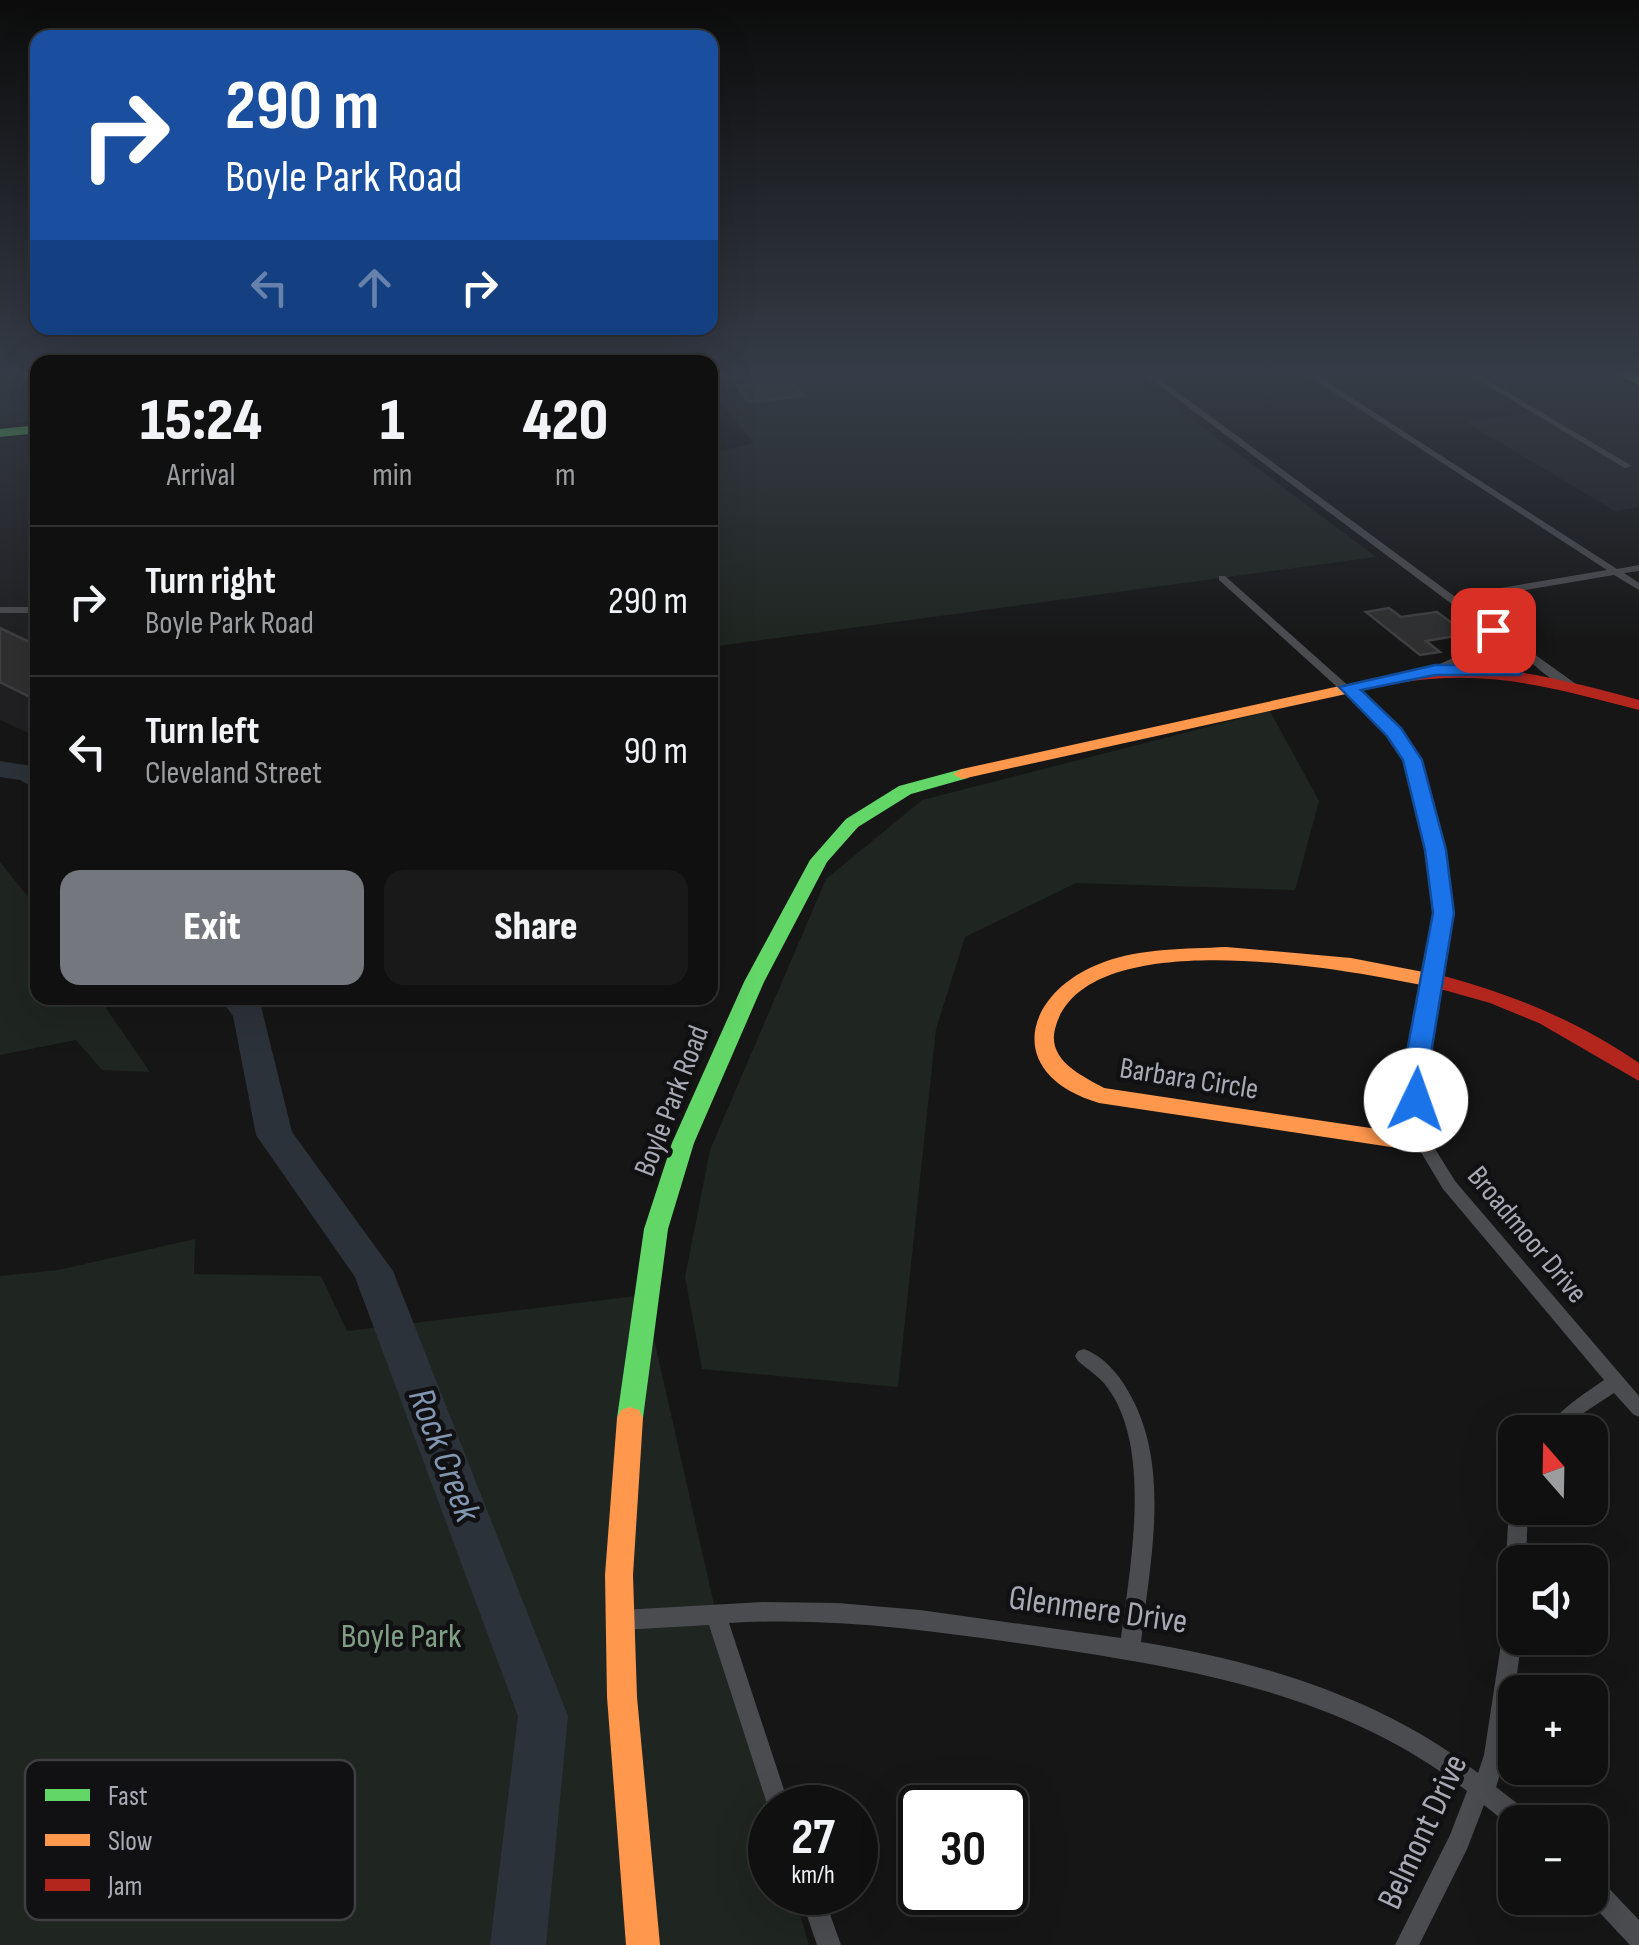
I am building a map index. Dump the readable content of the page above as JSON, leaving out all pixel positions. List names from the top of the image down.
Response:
{
  "streets": {
    "street": [
      "Barbara Circle",
      "Boyle Park Road",
      "Broadmoor Drive",
      "Glenmere Drive",
      "Belmont Drive"
    ]
  },
  "crossings": [
    ["Barbara Circle", "Broadmoor Drive"],
    ["Boyle Park Road", "Broadmoor Drive"],
    ["Boyle Park Road", "Glenmere Drive"],
    ["Glenmere Drive", "Belmont Drive"]
  ],
  "water": ["Rock Creek"],
  "parks": ["Boyle Park"],
  "legend": ["Fast", "Slow", "Jam"],
  "north": "top",
  "page": {
    "turn": ["290 m", "Boyle Park Road"],
    "eta": [
      "15:24",
      "Arrival",
      "1",
      "min",
      "420",
      "m"
    ],
    "list": [
      {
        "name": "Turn right",
        "note": "Boyle Park Road",
        "value": "290 m"
      },
      {
        "name": "Turn left",
        "note": "Cleveland Street",
        "value": "90 m"
      }
    ],
    "buttons": ["Exit", "Share"],
    "map_buttons": ["+", "−"],
    "speed": "27 km/h",
    "limit": "30"
  }
}
